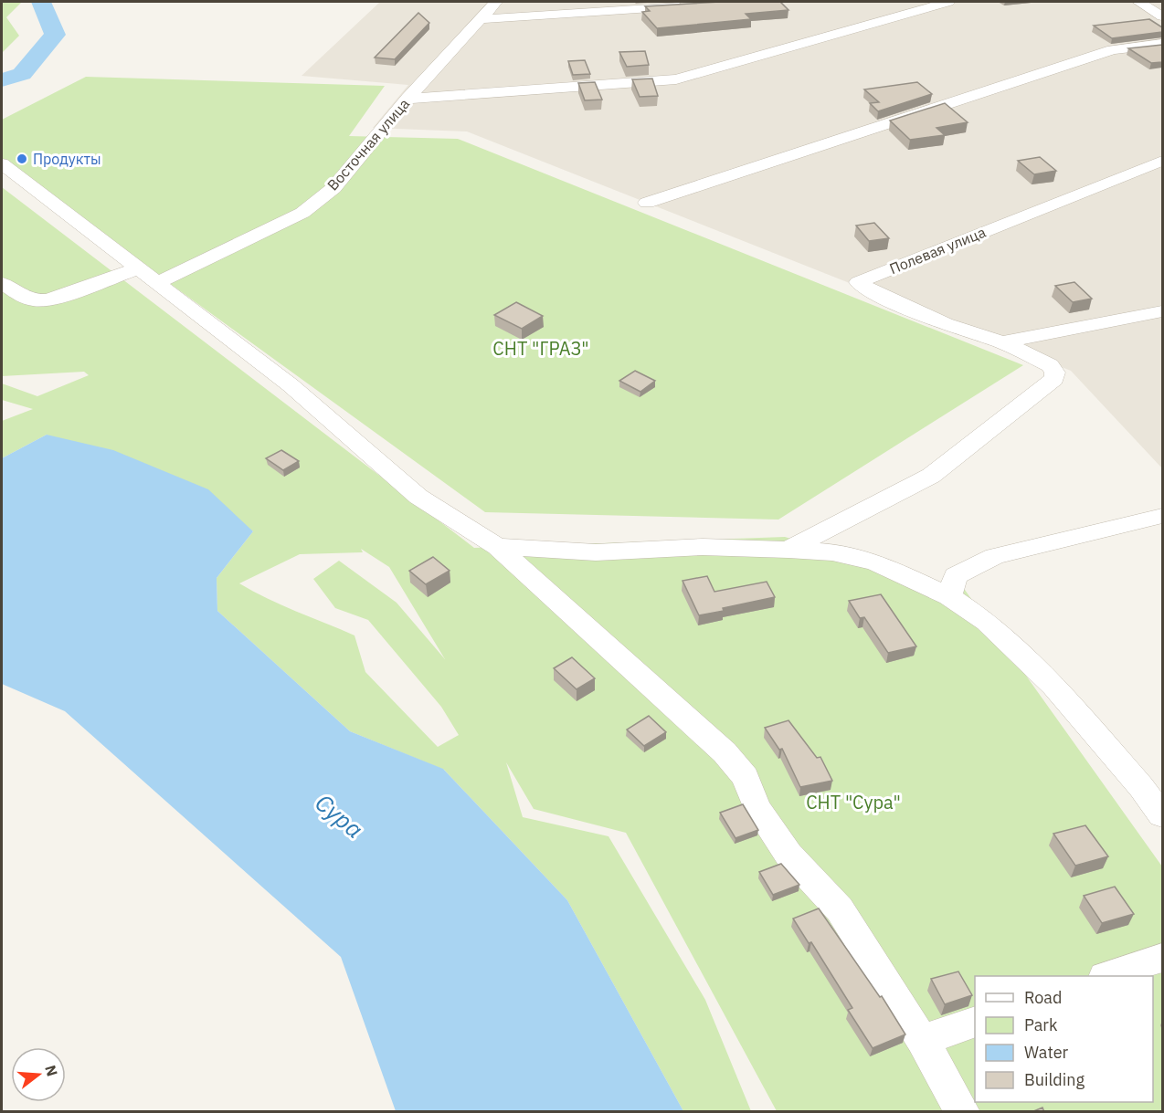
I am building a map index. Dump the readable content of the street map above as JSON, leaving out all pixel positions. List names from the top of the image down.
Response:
{
  "streets": {
    "street": ["Восточная улица", "Полевая улица"]
  },
  "water": ["Сура"],
  "parks": ["СНТ \"ГРАЗ\"", "СНТ \"Сура\""],
  "places": ["Продукты"],
  "legend": [
    "Road",
    "Park",
    "Water",
    "Building"
  ],
  "north": "right"
}
